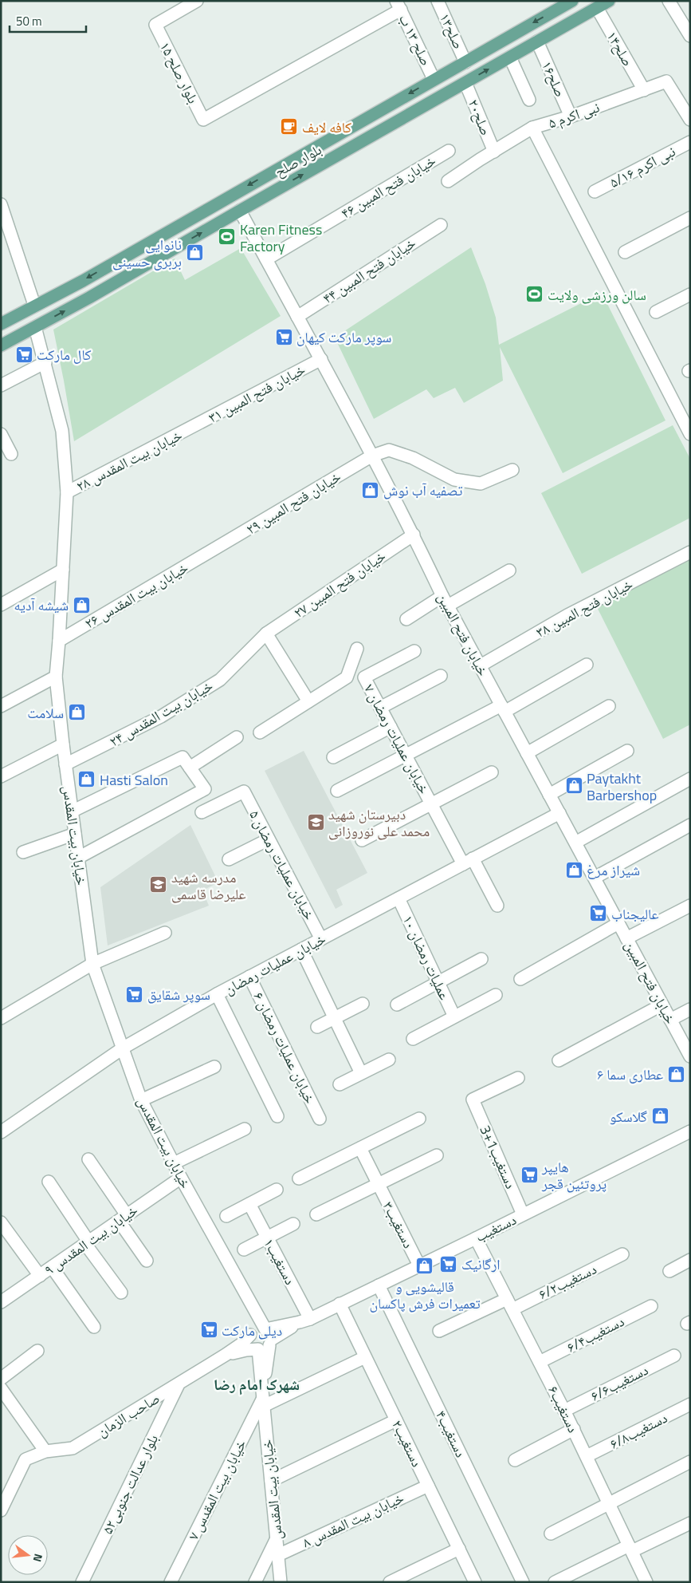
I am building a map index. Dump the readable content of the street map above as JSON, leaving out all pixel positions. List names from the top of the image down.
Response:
{
  "streets": {
    "main road": ["بلوار صلح"],
    "street": [
      "صلح۱۳",
      "صلح ۱۳ ب",
      "صلح۱۴",
      "بلوار صلح ۱۵",
      "صلح۱۶",
      "نبی اکرم ۵",
      "صلح۲۰",
      "نبی اکرم ۵/۱۶",
      "خیابان فتح المبین ۴۶",
      "خیابان فتح المبین ۴۴",
      "خیابان فتح المبین ۳۱",
      "خیابان بیت المقدس ۲۸",
      "خیابان فتح المبین ۲۹",
      "خیابان فتح المبین ۲۷",
      "خیابان بیت المقدس ۲۶",
      "خیابان فتح المبین ۳۸",
      "خیابان فتح المبین",
      "خیابان بیت المقدس ۲۴",
      "خیابان عملیات رمضان ۷",
      "خیابان بیت المقدس",
      "خیابان عملیات رمضان ۵",
      "عملیات رمضان ۱۰",
      "خیابان عملیات رمضان",
      "خیابان عملیات رمضان ۶",
      "3+1دستغیب",
      "دستغیب۳",
      "دستغیب",
      "خیابان بیت المقدس ۹",
      "دستغیب۱",
      "دستغیب۶/۲",
      "دستغیب۶/۴",
      "دستغیب۶/۶",
      "دستغیب۶",
      "صاحب الزمان",
      "دستغیب۶/۸",
      "دستغیب۴",
      "۲دستغیب",
      "بلوار عدالت جنوبی۵۲",
      "خیابان بیت المقدس ۷",
      "خیابان بیت المقدس ۸"
    ]
  },
  "crossings": [
    ["صلح۱۳", "بلوار صلح"],
    ["صلح ۱۳ ب", "بلوار صلح ۱۵"],
    ["صلح ۱۳ ب", "بلوار صلح"],
    ["صلح۱۴", "نبی اکرم ۵"],
    ["صلح۱۴", "بلوار صلح"],
    ["صلح۱۶", "نبی اکرم ۵"],
    ["صلح۱۶", "بلوار صلح"],
    ["نبی اکرم ۵", "صلح۲۰"],
    ["صلح۲۰", "بلوار صلح"],
    ["بلوار صلح", "خیابان فتح المبین"],
    ["بلوار صلح", "خیابان بیت المقدس"],
    ["خیابان فتح المبین ۴۶", "خیابان فتح المبین"],
    ["خیابان فتح المبین ۴۴", "خیابان فتح المبین"],
    ["خیابان فتح المبین ۳۱", "خیابان بیت المقدس ۲۸"],
    ["خیابان فتح المبین ۳۱", "خیابان فتح المبین"],
    ["خیابان بیت المقدس ۲۸", "خیابان بیت المقدس"],
    ["خیابان فتح المبین ۲۹", "خیابان بیت المقدس ۲۶"],
    ["خیابان فتح المبین ۲۹", "خیابان فتح المبین"],
    ["خیابان فتح المبین ۲۷", "خیابان فتح المبین"],
    ["خیابان فتح المبین ۲۷", "خیابان بیت المقدس ۲۴"],
    ["خیابان بیت المقدس ۲۶", "خیابان بیت المقدس"],
    ["خیابان فتح المبین ۳۸", "خیابان فتح المبین"],
    ["خیابان فتح المبین", "خیابان عملیات رمضان"],
    ["خیابان بیت المقدس ۲۴", "خیابان بیت المقدس"],
    ["خیابان عملیات رمضان ۷", "خیابان عملیات رمضان"],
    ["خیابان بیت المقدس", "خیابان عملیات رمضان"],
    ["خیابان بیت المقدس", "دستغیب"],
    ["خیابان بیت المقدس", "خیابان بیت المقدس ۹"],
    ["خیابان بیت المقدس", "صاحب الزمان"],
    ["خیابان بیت المقدس", "خیابان بیت المقدس ۷"],
    ["خیابان بیت المقدس", "خیابان بیت المقدس ۸"],
    ["خیابان عملیات رمضان ۵", "خیابان عملیات رمضان"],
    ["عملیات رمضان ۱۰", "خیابان عملیات رمضان"],
    ["خیابان عملیات رمضان", "خیابان عملیات رمضان ۶"],
    ["3+1دستغیب", "دستغیب"],
    ["دستغیب۳", "دستغیب"],
    ["دستغیب", "دستغیب۱"],
    ["دستغیب", "دستغیب۶"],
    ["دستغیب", "صاحب الزمان"],
    ["دستغیب", "دستغیب۴"],
    ["دستغیب", "۲دستغیب"],
    ["دستغیب۶/۲", "دستغیب۶"],
    ["دستغیب۶/۴", "دستغیب۶"],
    ["دستغیب۶/۶", "دستغیب۶"],
    ["دستغیب۶", "دستغیب۶/۸"],
    ["صاحب الزمان", "بلوار عدالت جنوبی۵۲"],
    ["۲دستغیب", "خیابان بیت المقدس ۸"]
  ],
  "districts": ["شهرک امام رضا"],
  "places": {
    "cafe": ["کافه لایف"],
    "sports": ["Karen Fitness Factory", "سالن ورزشی ولایت"],
    "shop": [
      "نانوایی بربری حسینی",
      "تصفیه آب نوش",
      "شیشه آدیه",
      "سلامت",
      "Hasti Salon",
      "Paytakht Barbershop",
      "شیراز مرغ",
      "عطاری سما ۶",
      "گلاسکو",
      "قالیشویی و تعمیرات فرش پاکسان"
    ],
    "supermarket": [
      "سوپر مارکت کیهان",
      "کال مارکت",
      "عالیجناب",
      "سوپر شقایق",
      "هایپر پروتئین قجر",
      "ارگانیک",
      "دیلی مارکت"
    ],
    "school or university": ["دبیرستان شهید محمد علی نوروزانی", "مدرسه شهید علیرضا قاسمی"]
  },
  "scale_bar": "50 m",
  "north": "right"
}
